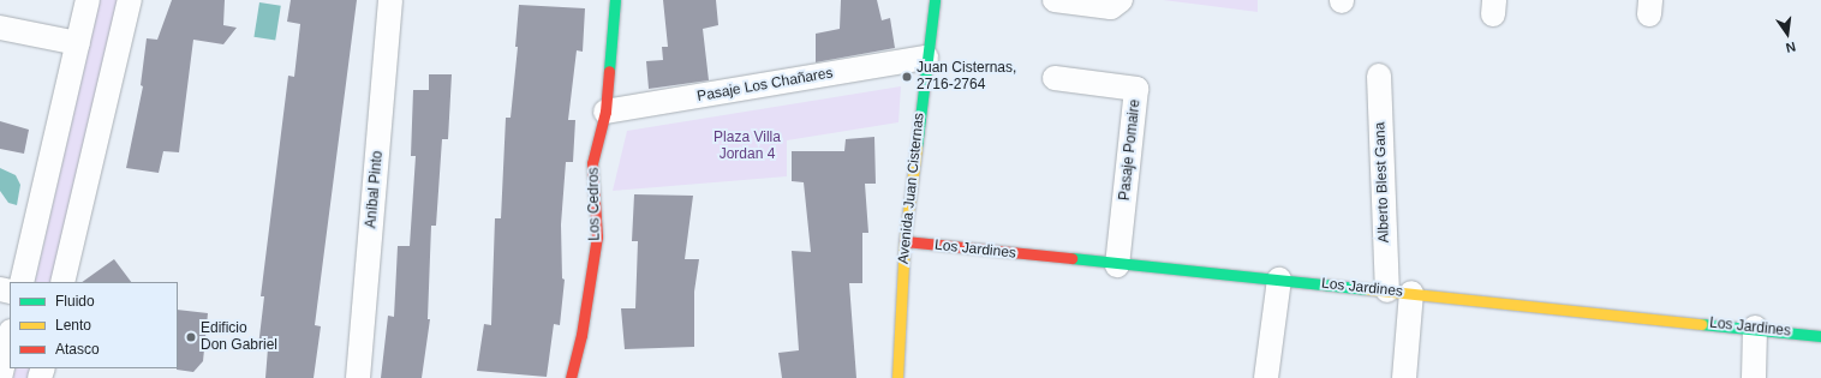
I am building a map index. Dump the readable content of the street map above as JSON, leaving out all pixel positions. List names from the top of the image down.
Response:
{
  "streets": {
    "street": [
      "Pasaje Los Chañares",
      "Pasaje Pomaire",
      "Alberto Blest Gana",
      "Avenida Juan Cisternas",
      "Aníbal Pinto",
      "Los Cedros",
      "Los Jardines"
    ]
  },
  "crossings": [
    ["Pasaje Los Chañares", "Avenida Juan Cisternas"],
    ["Pasaje Los Chañares", "Los Cedros"],
    ["Pasaje Pomaire", "Los Jardines"],
    ["Alberto Blest Gana", "Los Jardines"],
    ["Avenida Juan Cisternas", "Los Jardines"]
  ],
  "parks": ["Plaza Villa Jordan 4"],
  "places": ["Juan Cisternas, 2716-2764", "Edificio Don Gabriel"],
  "legend": ["Fluido", "Lento", "Atasco"],
  "north": "bottom"
}
